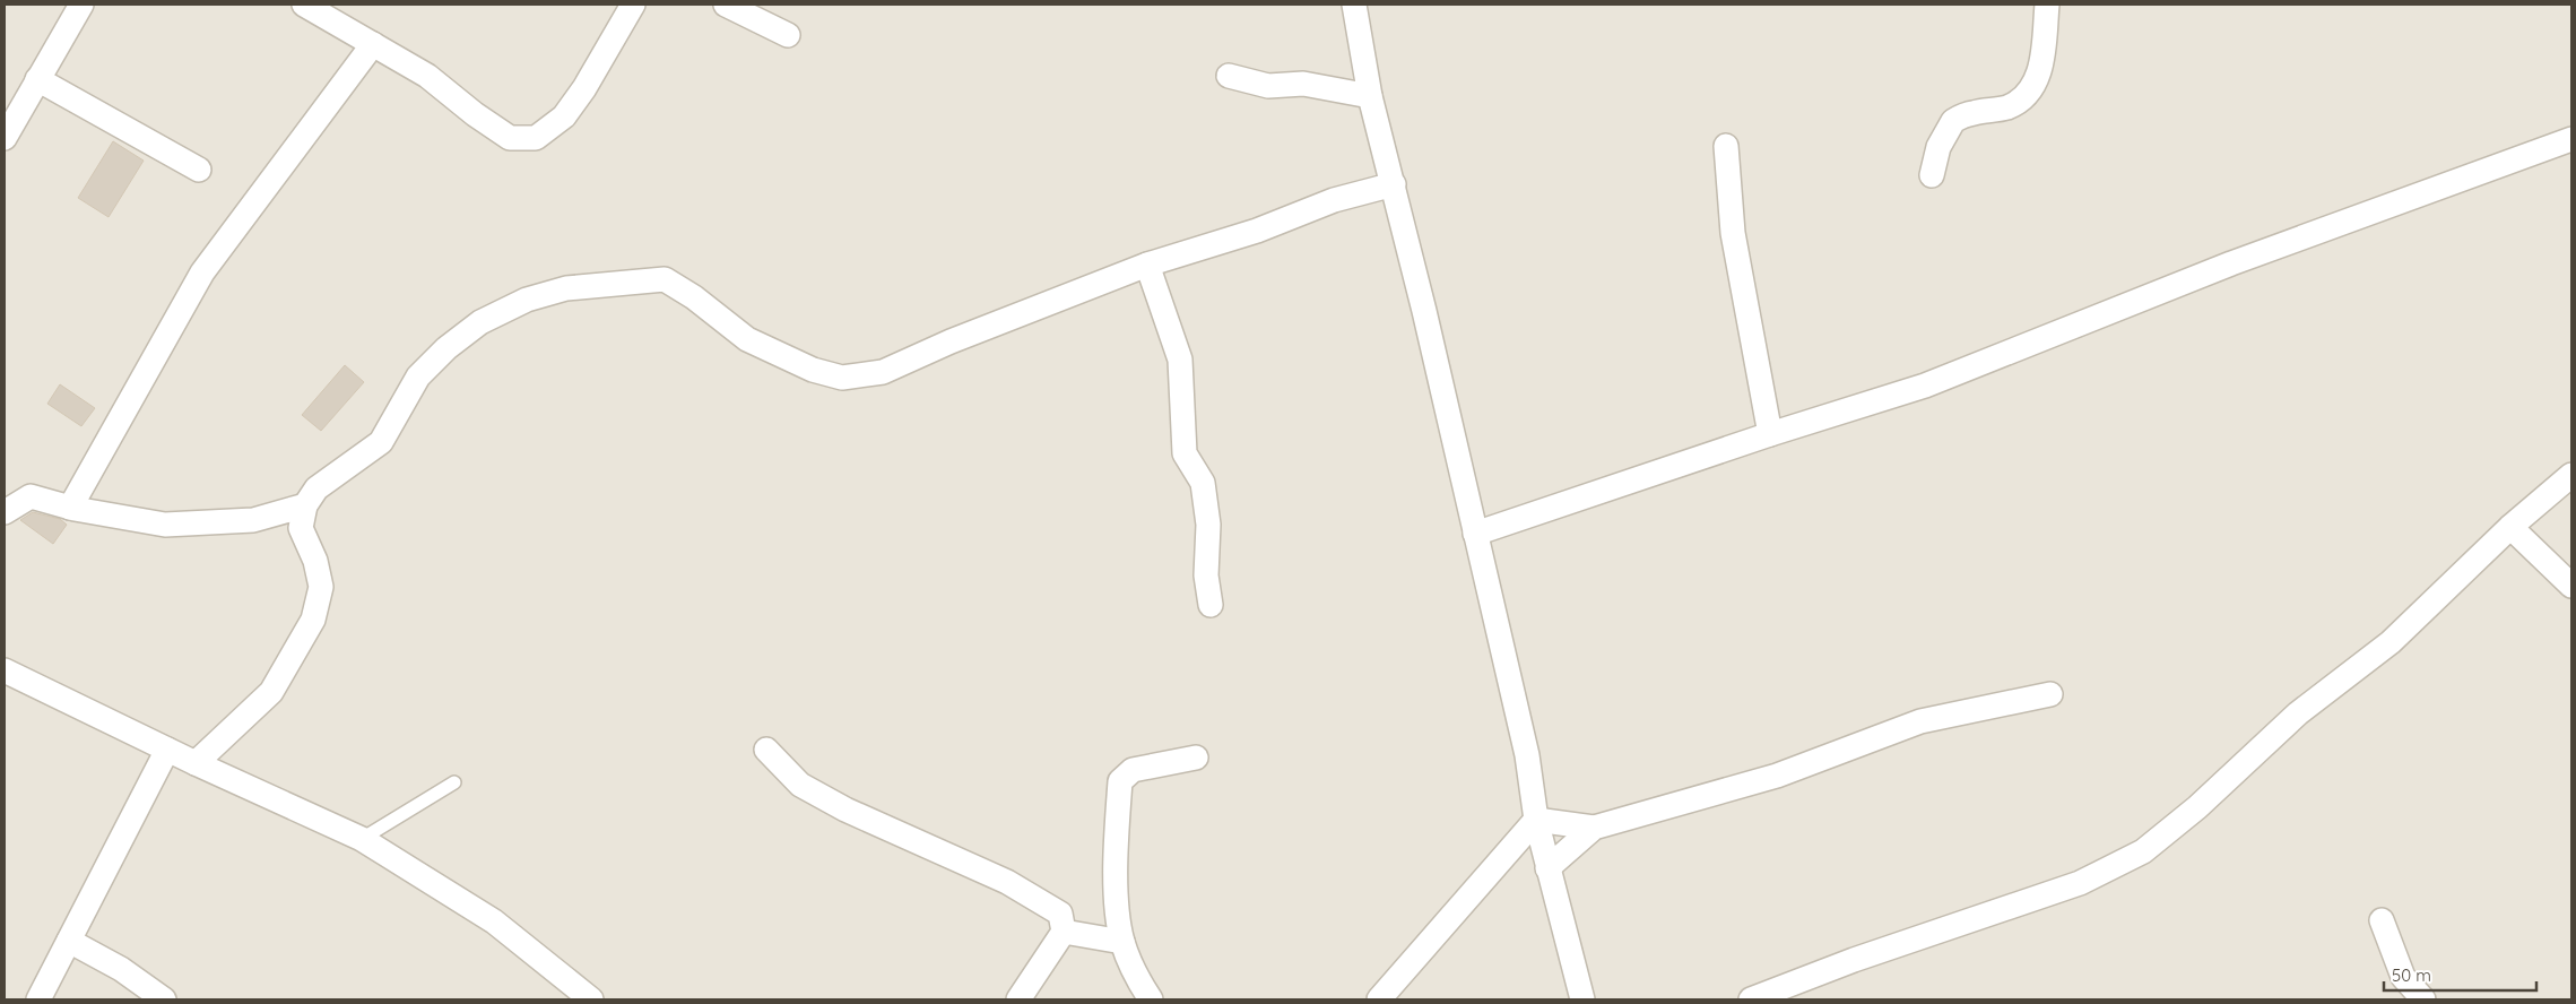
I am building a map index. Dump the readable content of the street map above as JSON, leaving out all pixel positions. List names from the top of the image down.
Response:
{
  "scale_bar": "50 m"
}
